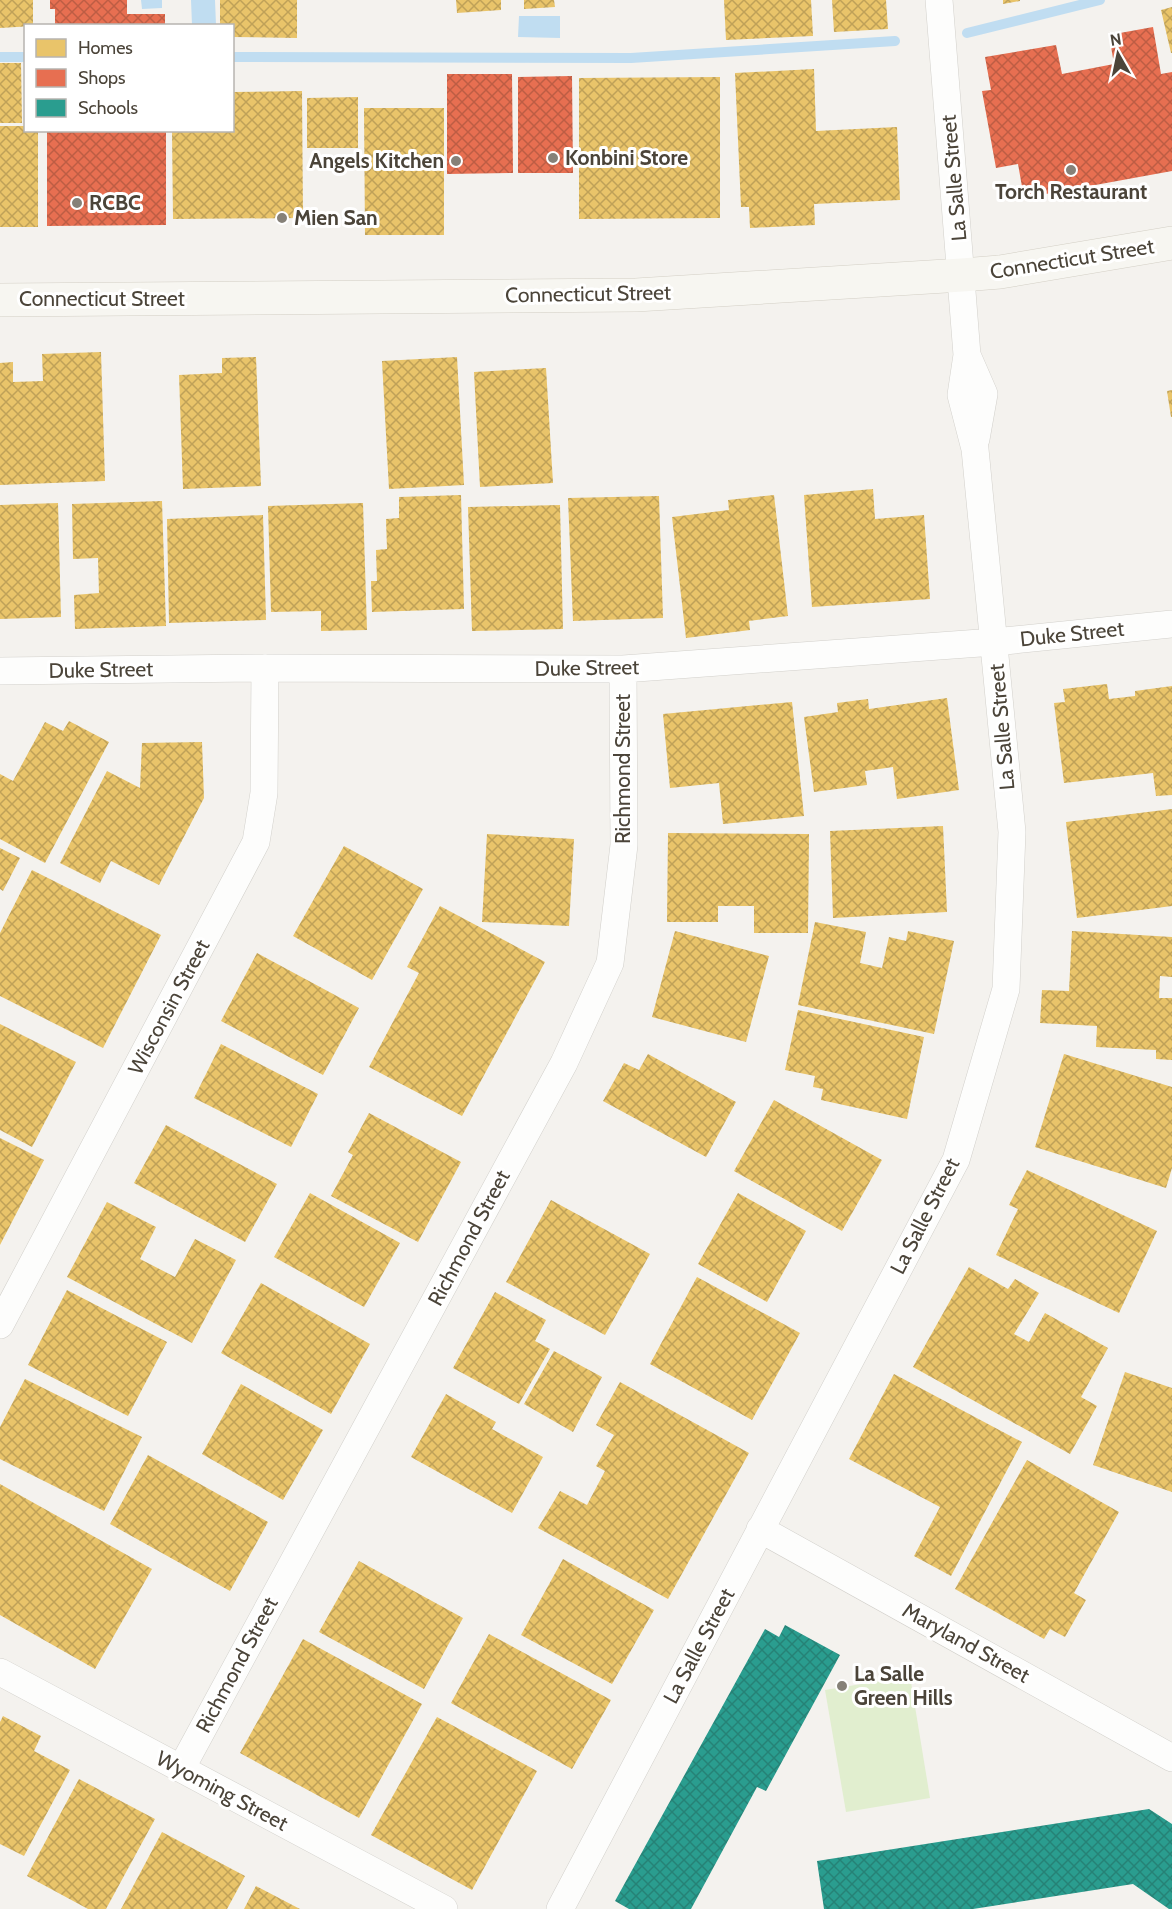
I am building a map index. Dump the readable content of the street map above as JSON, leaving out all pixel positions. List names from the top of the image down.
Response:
{
  "streets": {
    "street": [
      "La Salle Street",
      "Connecticut Street",
      "Duke Street",
      "Richmond Street",
      "Wisconsin Street",
      "Maryland Street",
      "Wyoming Street"
    ]
  },
  "crossings": [
    ["La Salle Street", "Connecticut Street"],
    ["La Salle Street", "Duke Street"],
    ["La Salle Street", "Maryland Street"],
    ["Duke Street", "Richmond Street"],
    ["Duke Street", "Wisconsin Street"],
    ["Richmond Street", "Wyoming Street"]
  ],
  "places": [
    "Konbini Store",
    "Angels Kitchen",
    "Torch Restaurant",
    "RCBC",
    "Mien San",
    "La Salle Green Hills"
  ],
  "legend": ["Homes", "Shops", "Schools"],
  "north": "top"
}
